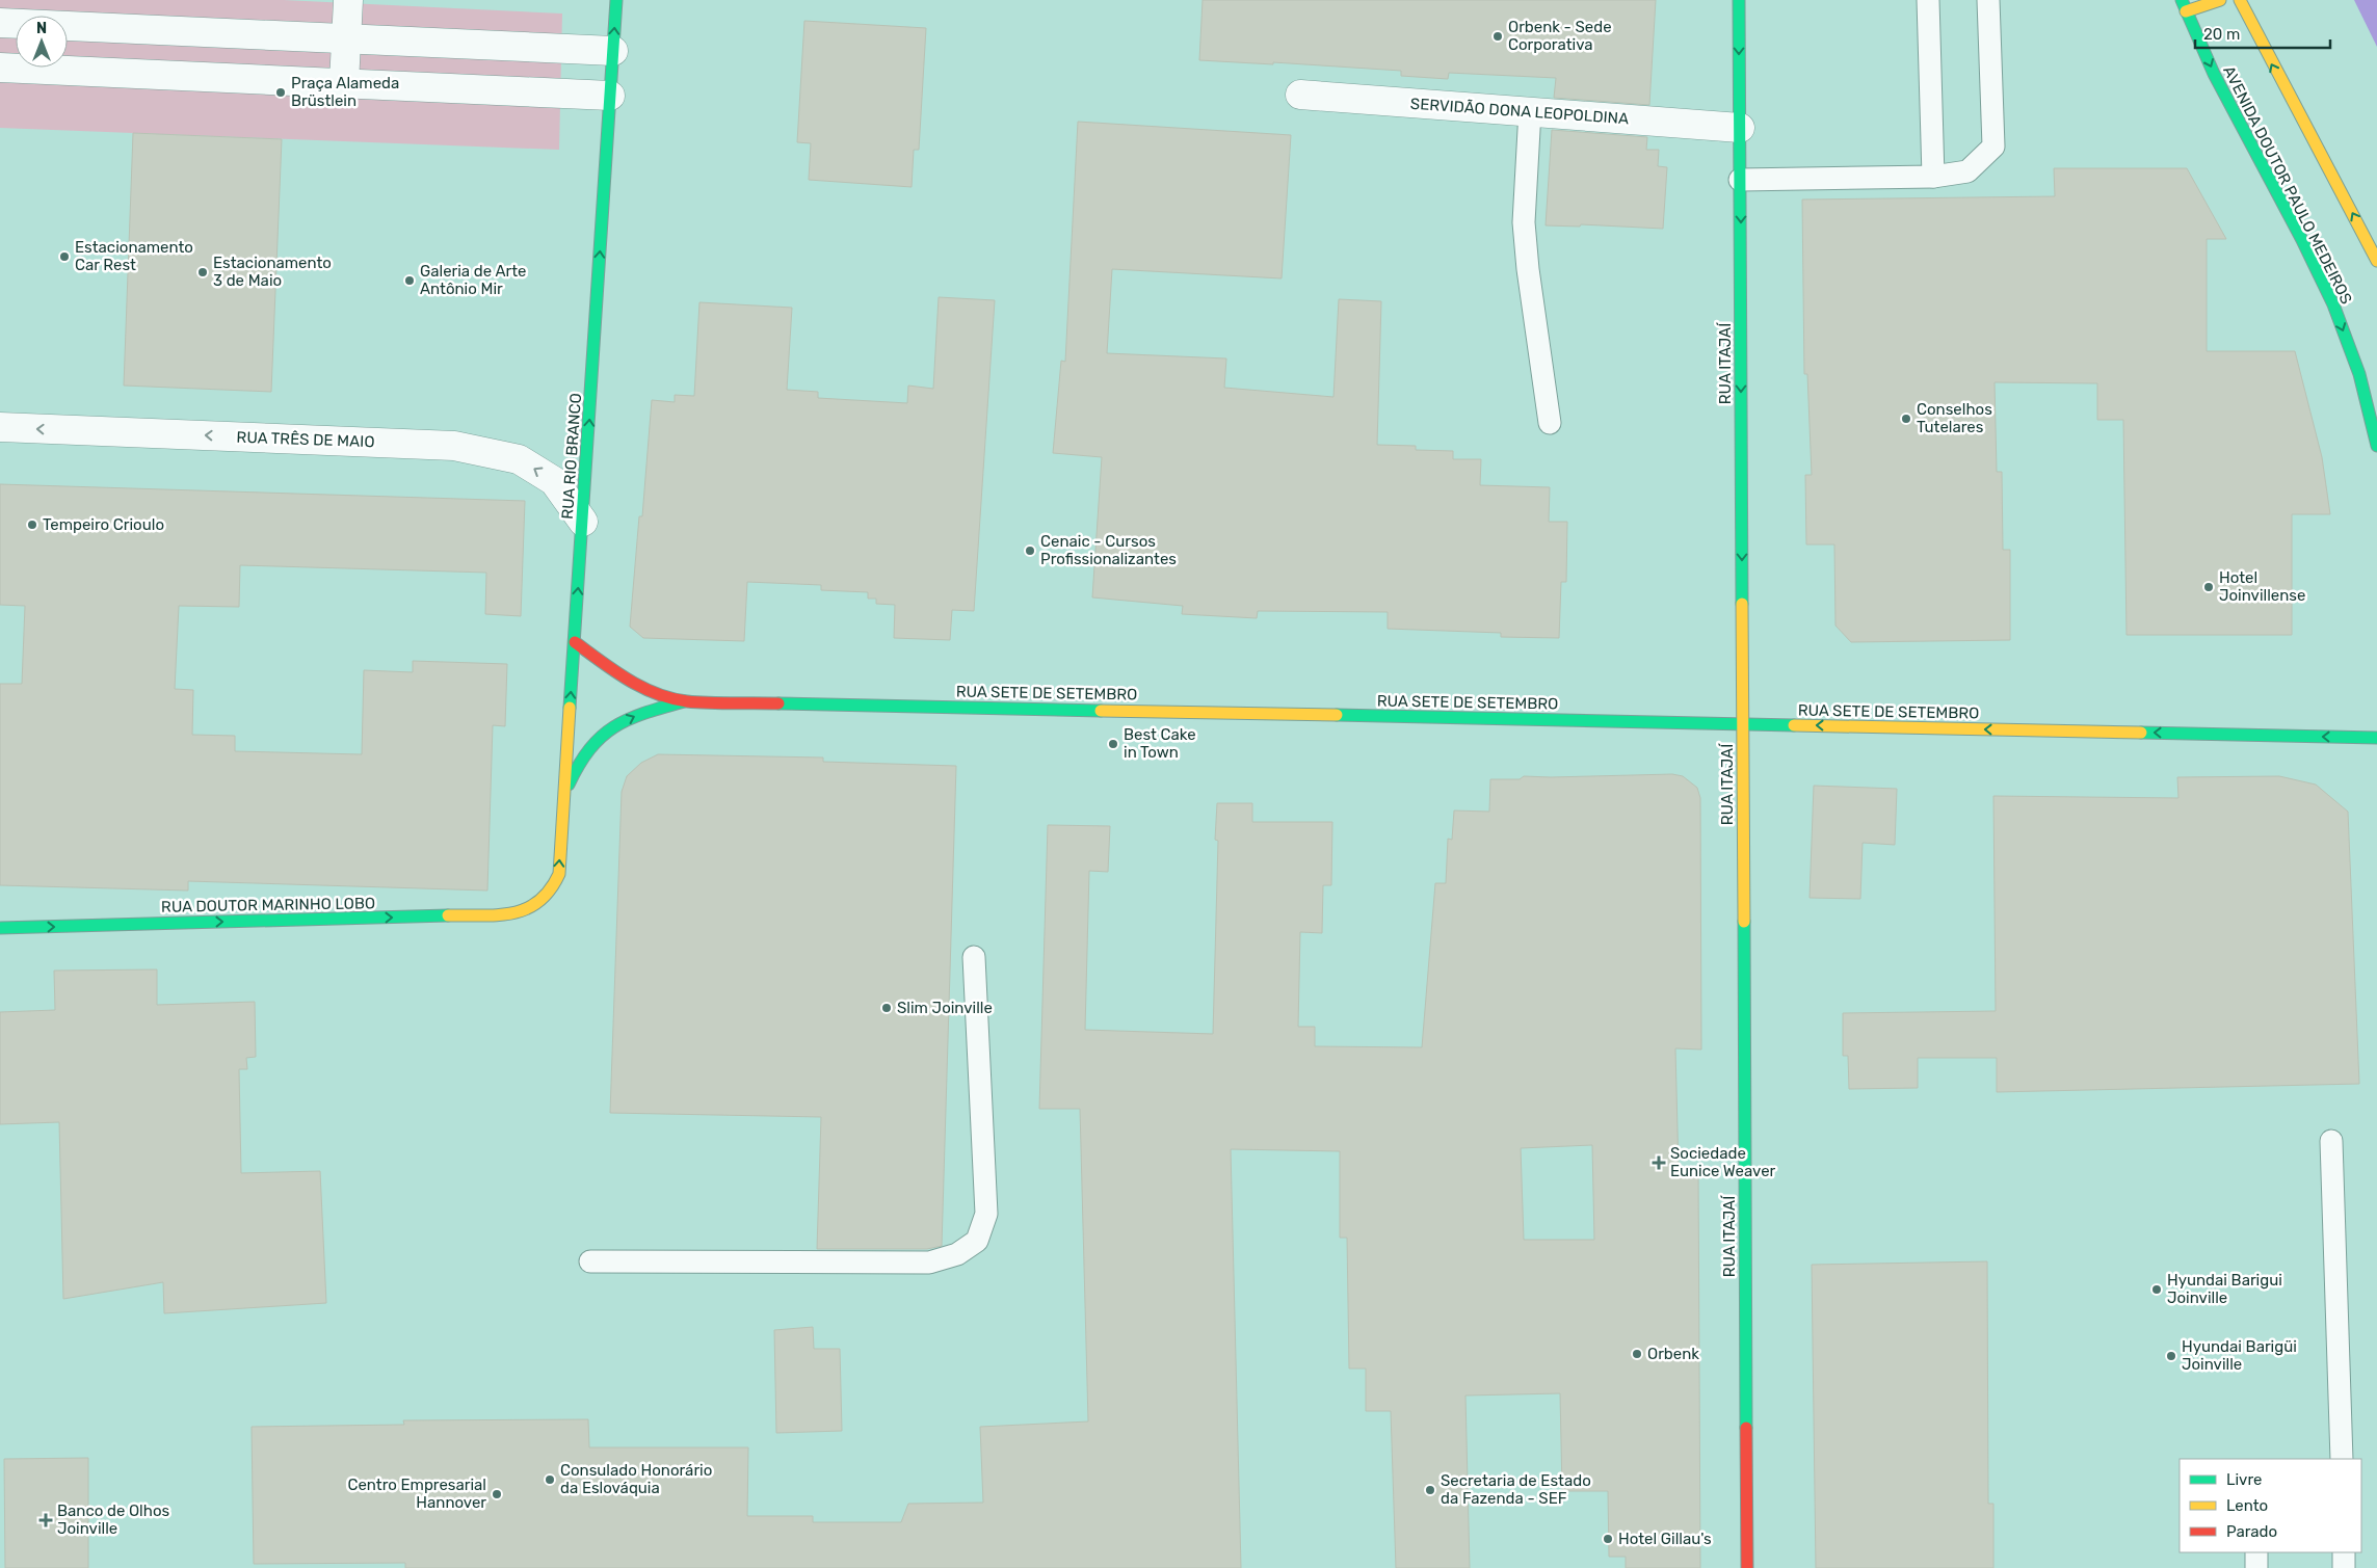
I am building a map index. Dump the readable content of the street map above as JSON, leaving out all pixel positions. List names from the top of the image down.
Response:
{
  "streets": {
    "street": [
      "SERVIDÃO DONA LEOPOLDINA",
      "AVENIDA DOUTOR PAULO MEDEIROS",
      "RUA ITAJAÍ",
      "RUA TRÊS DE MAIO",
      "RUA RIO BRANCO",
      "RUA SETE DE SETEMBRO",
      "RUA DOUTOR MARINHO LOBO"
    ]
  },
  "crossings": [
    ["SERVIDÃO DONA LEOPOLDINA", "RUA ITAJAÍ"],
    ["RUA ITAJAÍ", "RUA SETE DE SETEMBRO"],
    ["RUA TRÊS DE MAIO", "RUA RIO BRANCO"],
    ["RUA RIO BRANCO", "RUA SETE DE SETEMBRO"],
    ["RUA RIO BRANCO", "RUA DOUTOR MARINHO LOBO"]
  ],
  "one_way": [
    "RUA ITAJAÍ",
    "RUA TRÊS DE MAIO",
    "RUA RIO BRANCO",
    "RUA DOUTOR MARINHO LOBO"
  ],
  "places": {
    "other": [
      "Orbenk - Sede Corporativa",
      "Praça Alameda Brüstlein",
      "Estacionamento Car Rest",
      "Estacionamento 3 de Maio",
      "Galeria de Arte Antônio Mir",
      "Conselhos Tutelares",
      "Tempeiro Crioulo",
      "Cenaic - Cursos Profissionalizantes",
      "Hotel Joinvillense",
      "Best Cake in Town",
      "Slim Joinville",
      "Hyundai Barigui Joinville",
      "Orbenk",
      "Hyundai Barigüi Joinville",
      "Consulado Honorário da Eslováquia",
      "Secretaria de Estado da Fazenda - SEF",
      "Centro Empresarial Hannover",
      "Hotel Gillau's"
    ],
    "health": ["Sociedade Eunice Weaver", "Banco de Olhos Joinville"]
  },
  "legend": ["Livre", "Lento", "Parado"],
  "scale_bar": "20 m",
  "north": "top"
}
